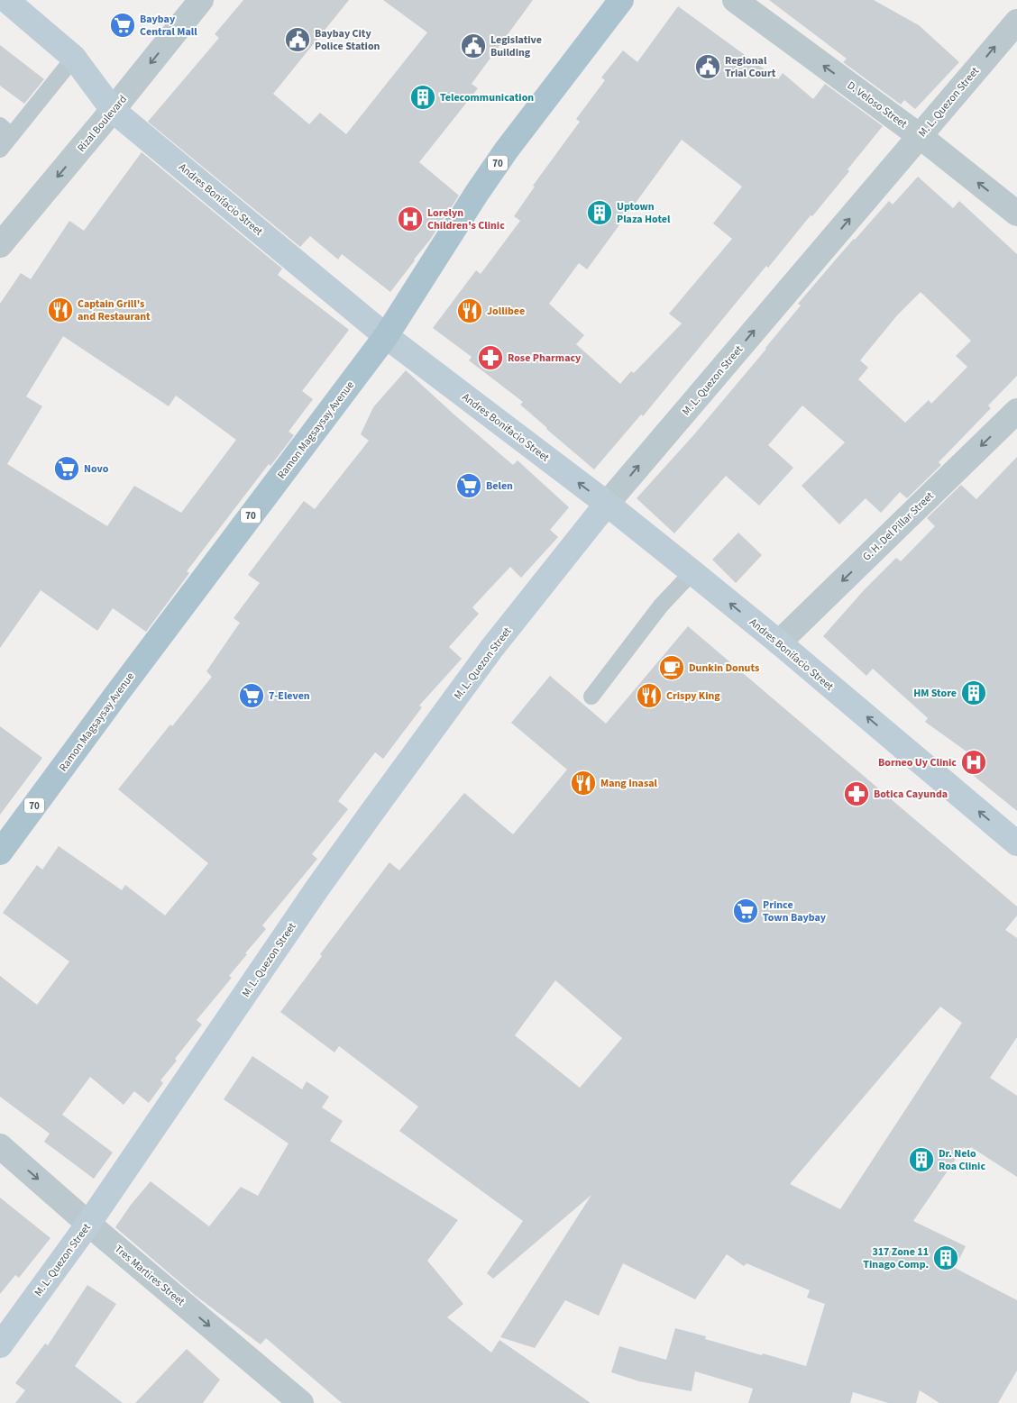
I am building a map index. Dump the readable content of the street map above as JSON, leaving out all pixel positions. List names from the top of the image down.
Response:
{
  "streets": {
    "main road": ["70", "Ramon Magsaysay Avenue"],
    "street": [
      "M. L. Quezon Street",
      "D. Veloso Street",
      "Rizal Boulevard",
      "Andres Bonifacio Street",
      "G. H. Del Pillar Street",
      "Tres Martires Street"
    ]
  },
  "crossings": [
    ["M. L. Quezon Street", "D. Veloso Street"],
    ["M. L. Quezon Street", "Andres Bonifacio Street"],
    ["M. L. Quezon Street", "Tres Martires Street"],
    ["Rizal Boulevard", "Andres Bonifacio Street"],
    ["Andres Bonifacio Street", "Ramon Magsaysay Avenue"],
    ["Andres Bonifacio Street", "G. H. Del Pillar Street"]
  ],
  "one_way": [
    "M. L. Quezon Street",
    "D. Veloso Street",
    "Rizal Boulevard",
    "Andres Bonifacio Street",
    "G. H. Del Pillar Street",
    "Tres Martires Street"
  ],
  "places": {
    "supermarket": [
      "Baybay Central Mall",
      "Novo",
      "Belen",
      "7-Eleven",
      "Prince Town Baybay"
    ],
    "public building": ["Baybay City Police Station", "Legislative Building", "Regional Trial Court"],
    "building": [
      "Telecommunication",
      "Uptown Plaza Hotel",
      "HM Store",
      "Dr. Nelo Roa Clinic",
      "317 Zone 11 Tinago Comp."
    ],
    "hospital": ["Lorelyn Children's Clinic", "Borneo Uy Clinic"],
    "restaurant": [
      "Captain Grill's and Restaurant",
      "Jollibee",
      "Crispy King",
      "Mang Inasal"
    ],
    "pharmacy": ["Rose Pharmacy", "Botica Cayunda"],
    "cafe": ["Dunkin Donuts"]
  }
}
